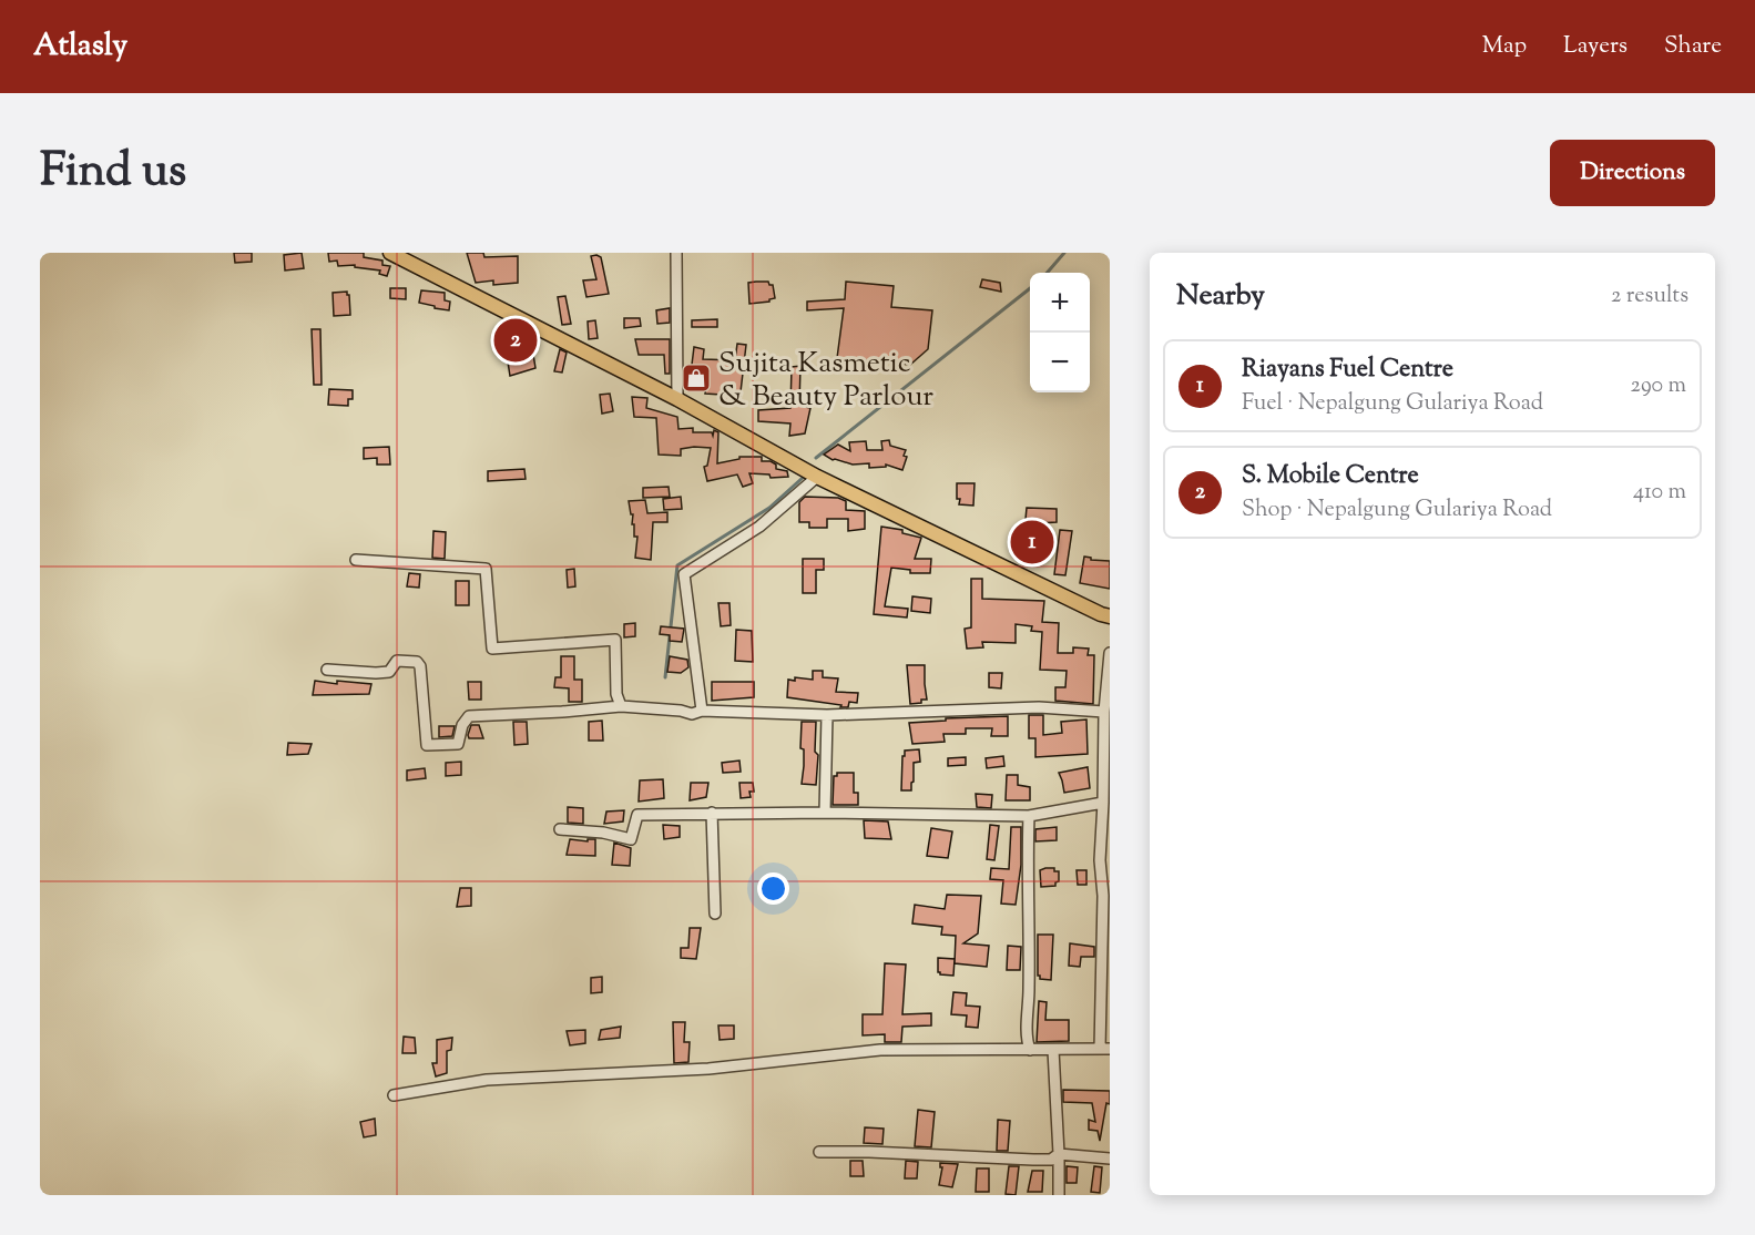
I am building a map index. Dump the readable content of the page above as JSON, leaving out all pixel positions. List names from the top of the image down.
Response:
{
  "places": {
    "shop": ["Sujita Kasmetic & Beauty Parlour"]
  },
  "page": {
    "header": "Atlasly",
    "nav": ["Map", "Layers", "Share"],
    "title": "Find us",
    "buttons": "Directions",
    "heading": ["Nearby", "2 results"],
    "map_buttons": ["+", "−"],
    "pins": ["2", "1"],
    "list": [
      {
        "mark": "1",
        "name": "Riayans Fuel Centre",
        "note": "Fuel · Nepalgung Gulariya Road",
        "value": "290 m"
      },
      {
        "mark": "2",
        "name": "S. Mobile Centre",
        "note": "Shop · Nepalgung Gulariya Road",
        "value": "410 m"
      }
    ]
  }
}
